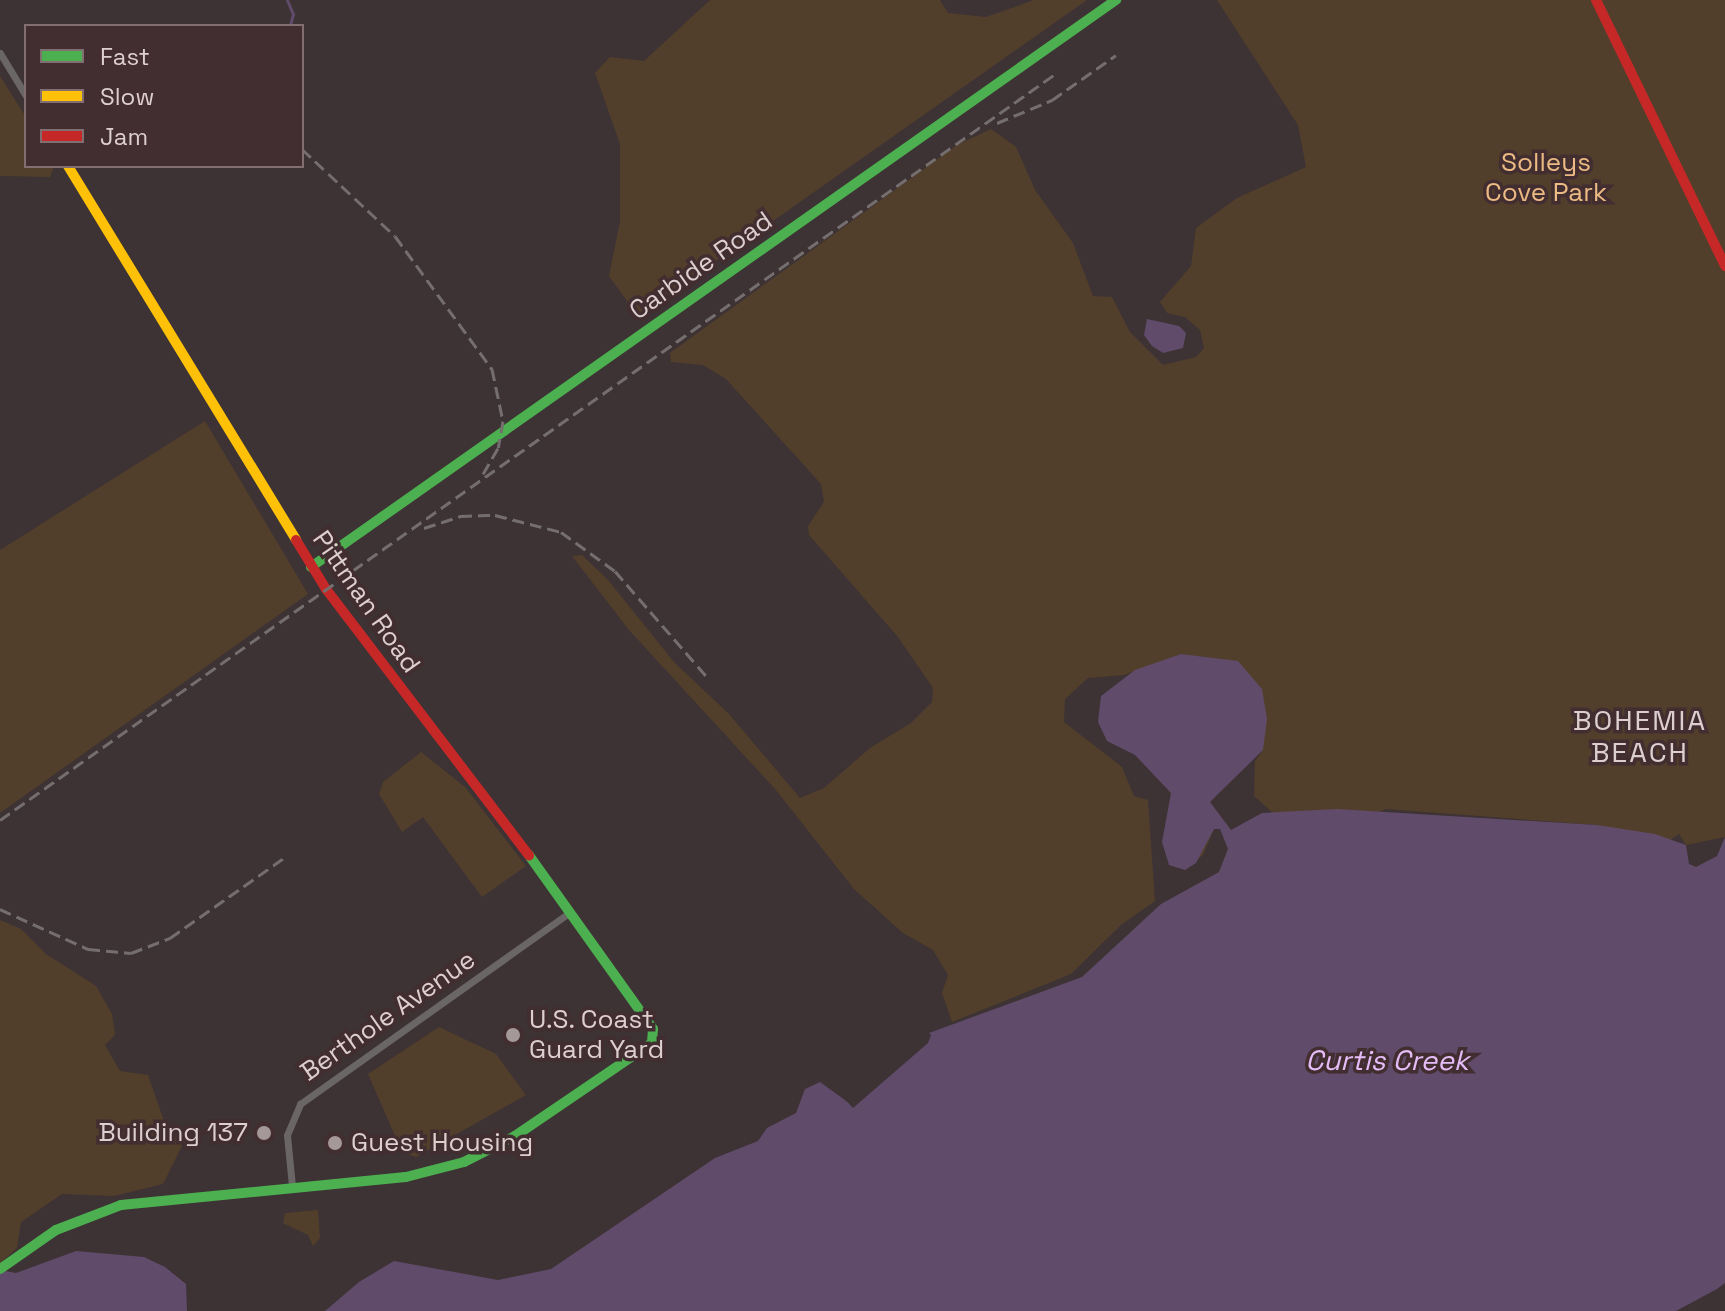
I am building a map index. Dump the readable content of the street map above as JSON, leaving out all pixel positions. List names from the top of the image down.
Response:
{
  "streets": {
    "street": ["Carbide Road", "Pittman Road", "Berthole Avenue"]
  },
  "crossings": [
    ["Carbide Road", "Pittman Road"],
    ["Pittman Road", "Berthole Avenue"]
  ],
  "districts": ["BOHEMIA BEACH"],
  "water": ["Curtis Creek"],
  "parks": ["Solleys Cove Park"],
  "places": ["U.S. Coast Guard Yard", "Building 137", "Guest Housing"],
  "legend": ["Fast", "Slow", "Jam"]
}
